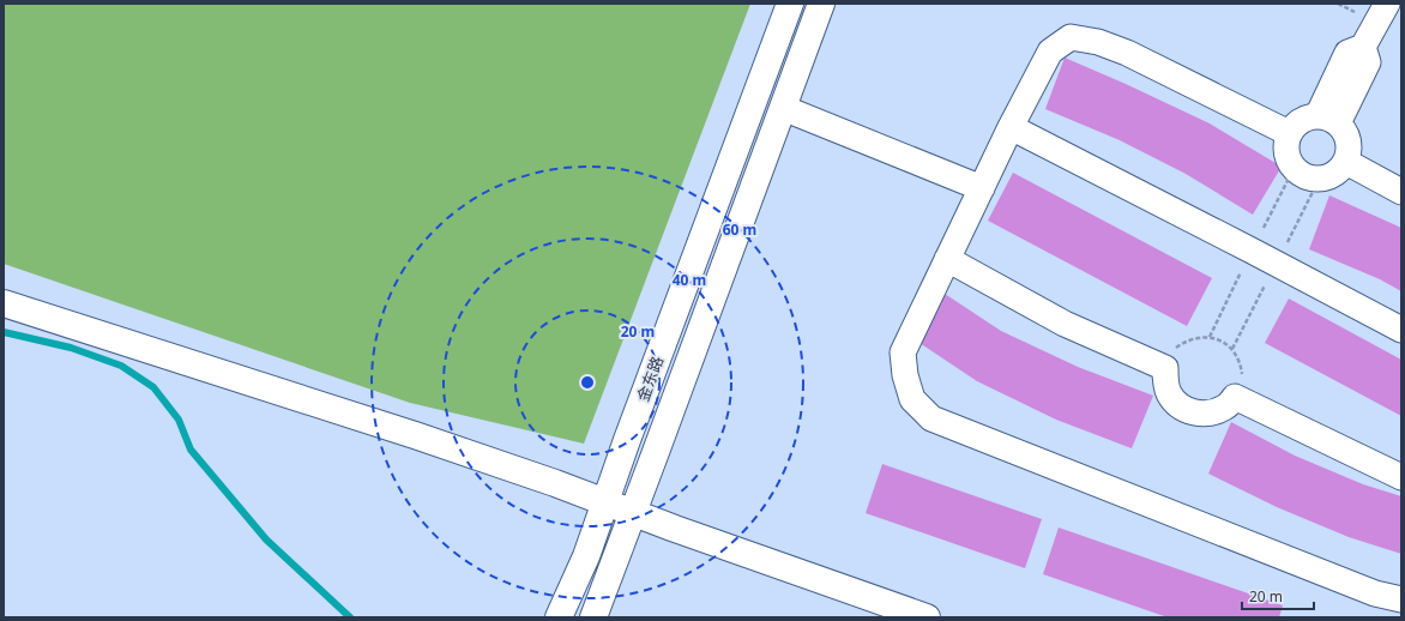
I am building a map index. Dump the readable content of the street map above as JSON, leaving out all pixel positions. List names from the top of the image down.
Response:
{
  "streets": {
    "main road": ["金东路"]
  },
  "scale_bar": "20 m",
  "rings": ["60 m", "40 m", "20 m"]
}
